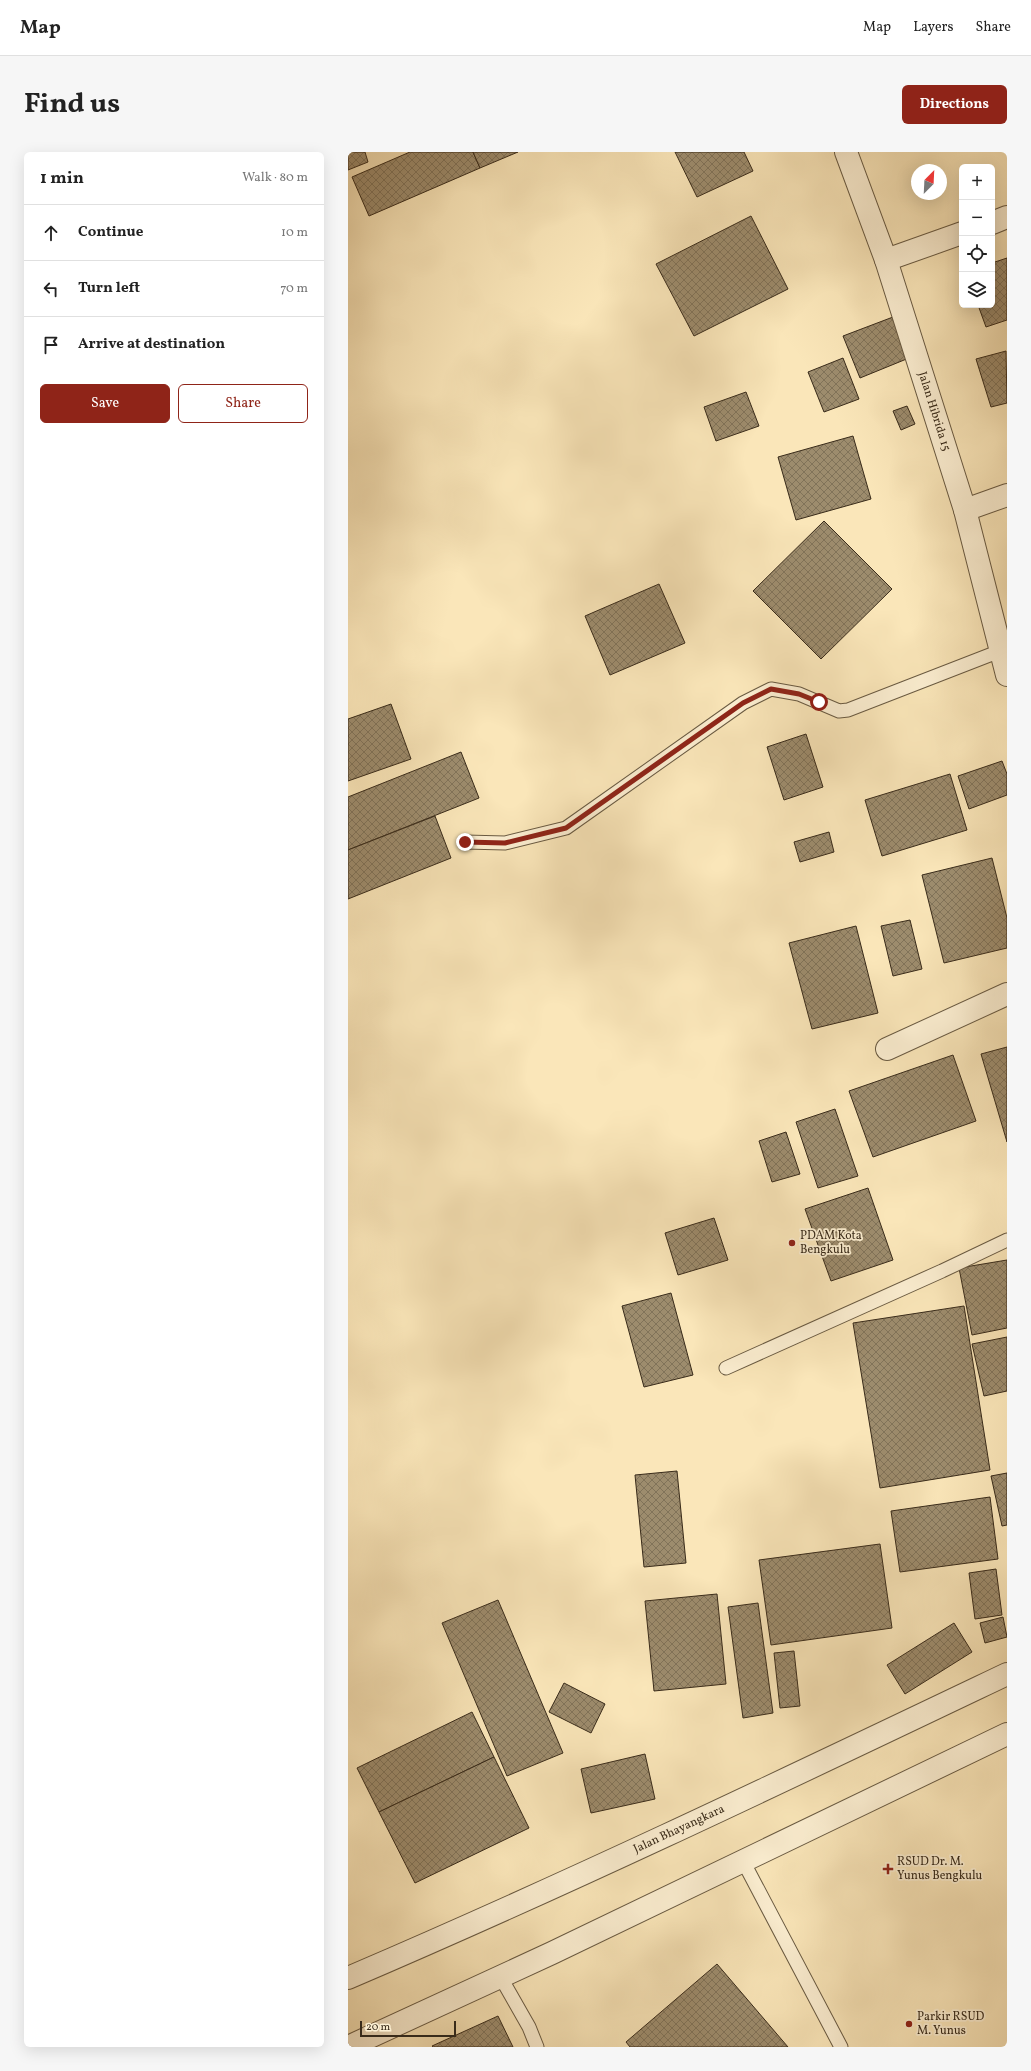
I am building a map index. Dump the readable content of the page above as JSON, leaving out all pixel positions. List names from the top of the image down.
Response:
{
  "streets": {
    "street": ["Jalan Hibrida 15", "Jalan Bhayangkara"]
  },
  "places": {
    "other": ["PDAM Kota Bengkulu", "Parkir RSUD M. Yunus"],
    "health": ["RSUD Dr. M. Yunus Bengkulu"]
  },
  "scale_bar": "20 m",
  "north": "top right",
  "page": {
    "header": "Map",
    "nav": ["Map", "Layers", "Share"],
    "title": "Find us",
    "buttons": [
      "Directions",
      ["Save", "Share"]
    ],
    "heading": ["1 min", "Walk · 80 m"],
    "map_buttons": ["+", "−"],
    "list": [
      ["Continue", "10 m"],
      ["Turn left", "70 m"],
      "Arrive at destination"
    ],
    "scale": "20 m"
  }
}
